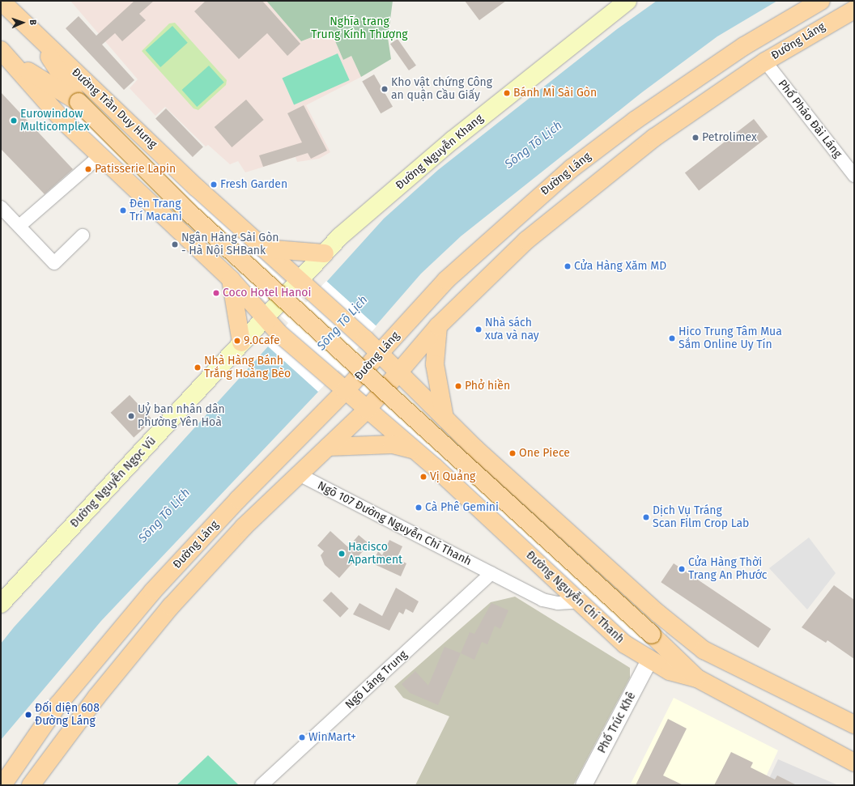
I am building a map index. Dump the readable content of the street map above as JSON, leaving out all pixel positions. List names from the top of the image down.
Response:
{
  "streets": {
    "main road": [
      "Đường Láng",
      "Đường Trần Duy Hưng",
      "Đường Nguyễn Khang",
      "Đường Nguyễn Ngọc Vũ",
      "Đường Nguyễn Chí Thanh"
    ],
    "street": [
      "Phố Pháo Đài Láng",
      "Ngõ 107 Đường Nguyễn Chí Thanh",
      "Ngõ Láng Trung",
      "Phố Trúc Khê"
    ]
  },
  "crossings": [
    ["Đường Láng", "Đường Trần Duy Hưng"],
    ["Đường Láng", "Phố Pháo Đài Láng"],
    ["Đường Láng", "Ngõ 107 Đường Nguyễn Chí Thanh"],
    ["Đường Láng", "Đường Nguyễn Chí Thanh"],
    ["Đường Trần Duy Hưng", "Đường Nguyễn Khang"],
    ["Đường Nguyễn Khang", "Đường Nguyễn Ngọc Vũ"],
    ["Đường Nguyễn Khang", "Đường Nguyễn Chí Thanh"],
    ["Đường Nguyễn Ngọc Vũ", "Đường Nguyễn Chí Thanh"],
    ["Ngõ 107 Đường Nguyễn Chí Thanh", "Đường Nguyễn Chí Thanh"],
    ["Ngõ 107 Đường Nguyễn Chí Thanh", "Ngõ Láng Trung"],
    ["Đường Nguyễn Chí Thanh", "Phố Trúc Khê"]
  ],
  "water": ["Sông Tô Lịch"],
  "parks": ["Nghĩa trang Trung Kính Thượng"],
  "places": [
    "Kho vật chứng Công an quận Cầu Giấy",
    "Bánh MÌ Sài Gòn",
    "Eurowindow Multicomplex",
    "Petrolimex",
    "Patisserie Lapin",
    "Fresh Garden",
    "Đèn Trang Trí Macani",
    "Ngân Hàng Sài Gòn - Hà Nội SHBank",
    "Cửa Hàng Xăm MD",
    "Coco Hotel Hanoi",
    "Nhà sách xưa và nay",
    "Hico Trung Tâm Mua Sắm Online Uy Tín",
    "9.0cafe",
    "Nhà Hàng Bánh Trắng Hoàng Bèo",
    "Phở hiền",
    "Uỷ ban nhân dân phường Yên Hoà",
    "One Piece",
    "Vị Quảng",
    "Cà Phê Gemini",
    "Dịch Vụ Tráng Scan Film Crop Lab",
    "Hacisco Apartment",
    "Cửa Hàng Thời Trang An Phước",
    "Đối diện 608 Đường Láng",
    "WinMart+"
  ],
  "north": "right"
}
